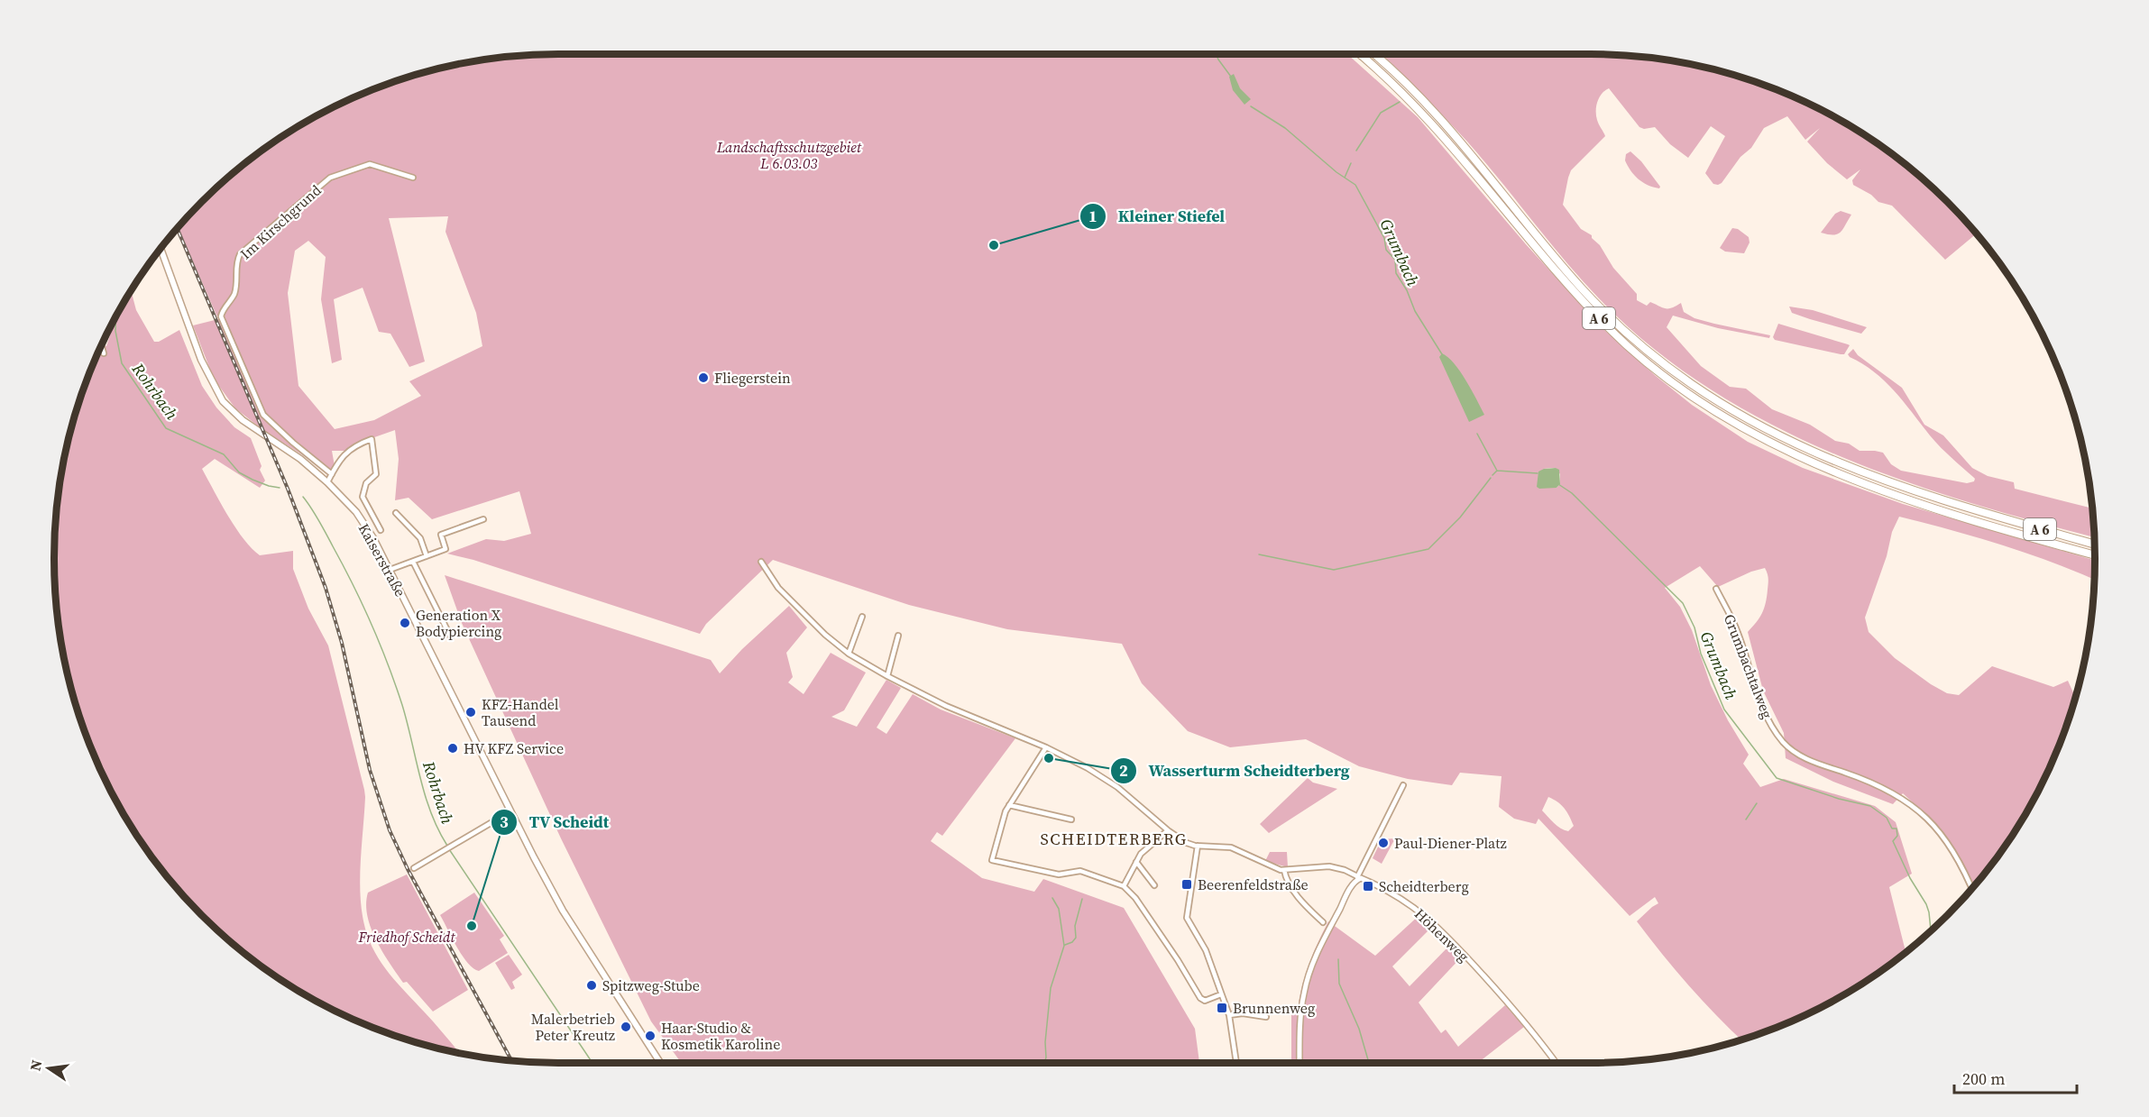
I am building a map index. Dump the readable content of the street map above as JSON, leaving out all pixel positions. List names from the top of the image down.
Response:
{
  "streets": {
    "highway": ["A 6"],
    "main road": ["Kaiserstraße"],
    "street": ["Im Kirschgrund", "Grumbachtalweg", "Höhenweg"]
  },
  "crossings": [
    ["Im Kirschgrund", "Kaiserstraße"]
  ],
  "districts": ["SCHEIDTERBERG"],
  "water": ["Grumbach", "Rohrbach"],
  "parks": ["Landschaftsschutzgebiet L 6.03.03", "Friedhof Scheidt"],
  "places": {
    "other": [
      "Kleiner Stiefel",
      "Fliegerstein",
      "Generation X Bodypiercing",
      "KFZ-Handel Tausend",
      "HV KFZ Service",
      "Wasserturm Scheidterberg",
      "Paul-Diener-Platz",
      "TV Scheidt",
      "Spitzweg-Stube",
      "Malerbetrieb Peter Kreutz",
      "Haar-Studio & Kosmetik Karoline"
    ],
    "transit": ["Beerenfeldstraße", "Scheidterberg", "Brunnenweg"]
  },
  "scale_bar": "200 m",
  "north": "left"
}
